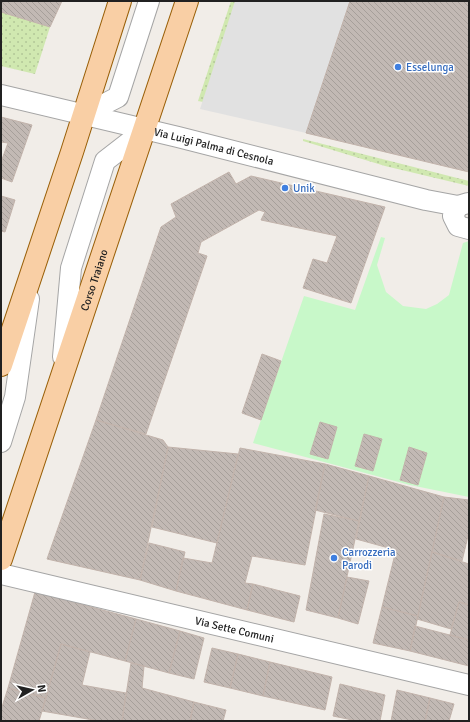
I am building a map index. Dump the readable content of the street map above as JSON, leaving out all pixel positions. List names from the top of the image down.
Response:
{
  "streets": {
    "main road": ["Corso Traiano"],
    "street": ["Via Luigi Palma di Cesnola", "Via Sette Comuni"]
  },
  "crossings": [
    ["Via Luigi Palma di Cesnola", "Corso Traiano"]
  ],
  "places": ["Esselunga", "Unik", "Carrozzeria Parodi"],
  "north": "right"
}
